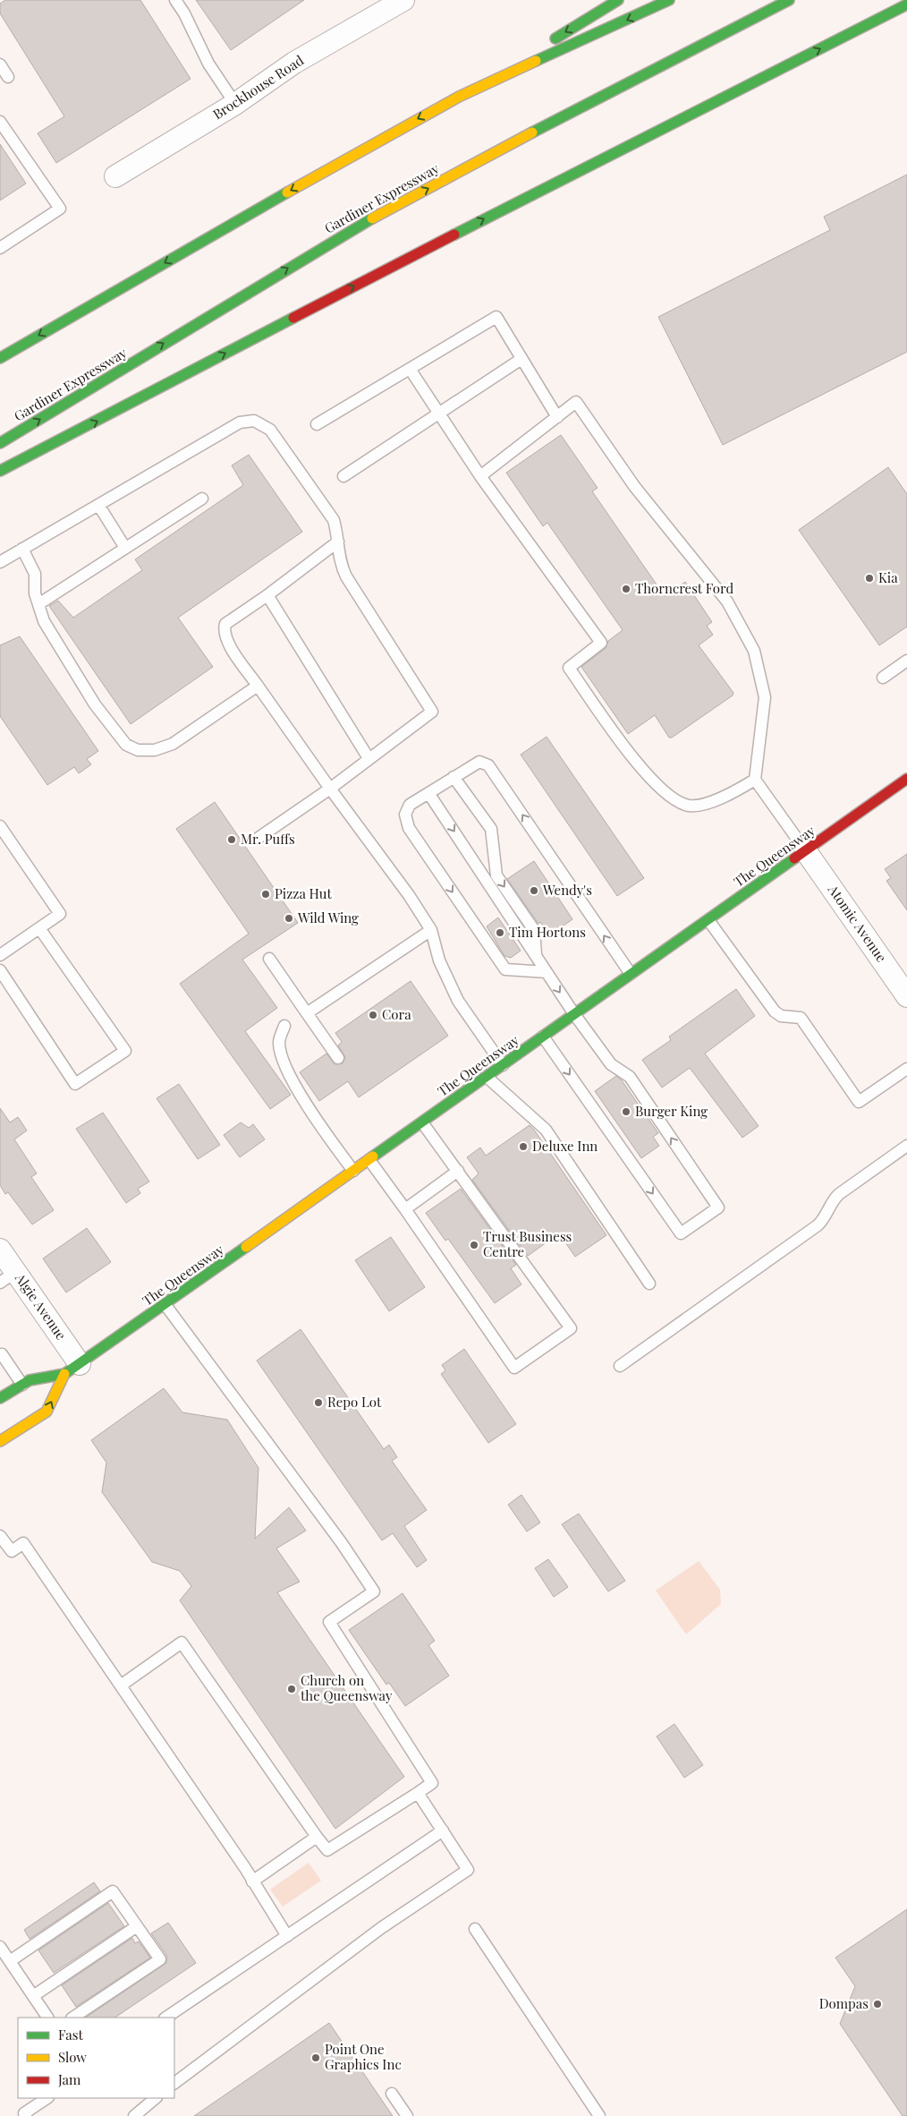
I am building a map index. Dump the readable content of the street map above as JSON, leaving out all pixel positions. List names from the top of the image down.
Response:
{
  "streets": {
    "main road": ["Gardiner Expressway", "The Queensway"],
    "street": ["Brockhouse Road", "Atomic Avenue", "Algie Avenue"]
  },
  "crossings": [
    ["The Queensway", "Atomic Avenue"],
    ["The Queensway", "Algie Avenue"]
  ],
  "places": [
    "Kia",
    "Thorncrest Ford",
    "Mr. Puffs",
    "Wendy's",
    "Pizza Hut",
    "Wild Wing",
    "Tim Hortons",
    "Cora",
    "Burger King",
    "Deluxe Inn",
    "Trust Business Centre",
    "Repo Lot",
    "Church on the Queensway",
    "Dompas",
    "Point One Graphics Inc"
  ],
  "legend": ["Fast", "Slow", "Jam"]
}
